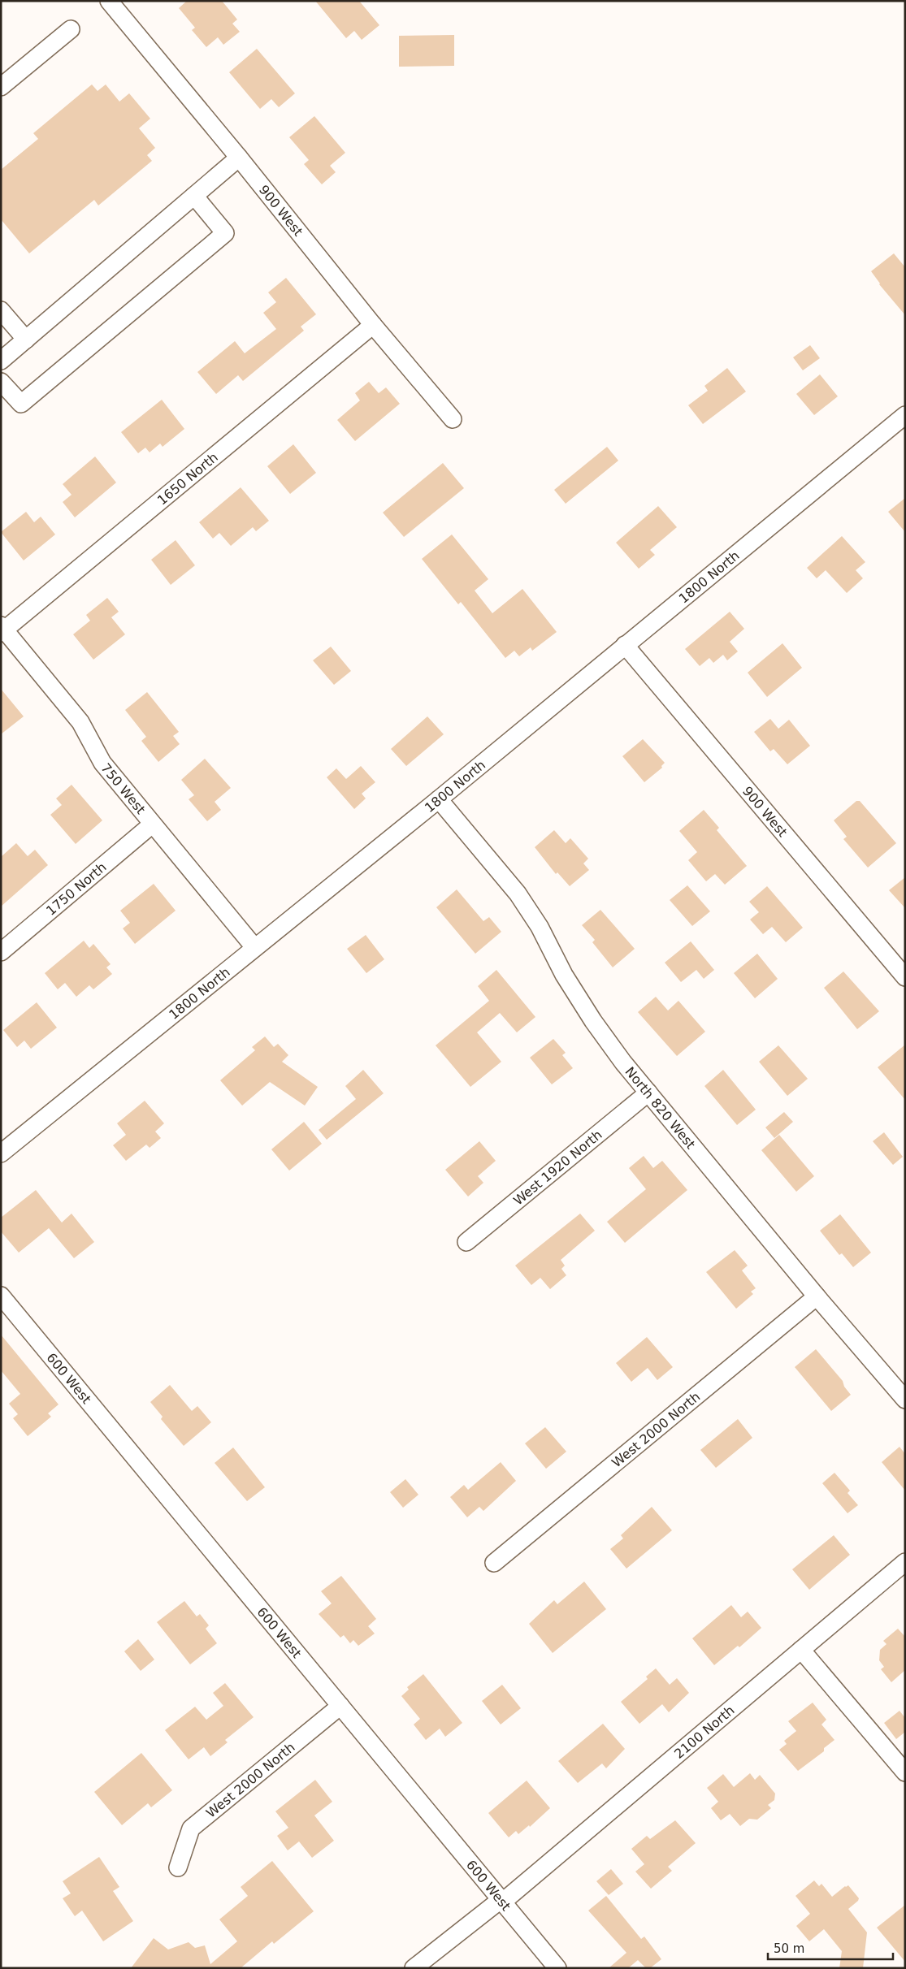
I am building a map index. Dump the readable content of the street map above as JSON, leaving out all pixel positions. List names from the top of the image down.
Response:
{
  "streets": {
    "street": [
      "900 West",
      "1650 North",
      "1800 North",
      "750 West",
      "1750 North",
      "North 820 West",
      "West 1920 North",
      "600 West",
      "West 2000 North",
      "2100 North"
    ]
  },
  "crossings": [
    ["900 West", "1650 North"],
    ["900 West", "1800 North"],
    ["1650 North", "750 West"],
    ["1800 North", "750 West"],
    ["1800 North", "North 820 West"],
    ["750 West", "1750 North"],
    ["North 820 West", "West 1920 North"],
    ["North 820 West", "West 2000 North"],
    ["600 West", "West 2000 North"],
    ["600 West", "2100 North"]
  ],
  "scale_bar": "50 m"
}
